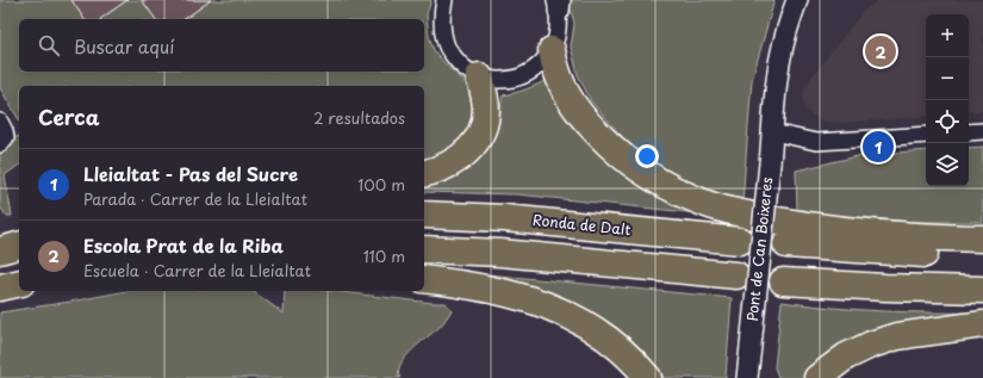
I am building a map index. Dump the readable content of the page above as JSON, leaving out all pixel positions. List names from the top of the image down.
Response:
{
  "streets": {
    "highway": ["Ronda de Dalt"],
    "street": ["Pont de Can Boixeres"]
  },
  "page": {
    "map_buttons": ["+", "−"],
    "search": "Buscar aquí",
    "pins": ["2", "1"],
    "heading": ["Cerca", "2 resultados"],
    "list": [
      {
        "mark": "1",
        "name": "Lleialtat - Pas del Sucre",
        "note": "Parada · Carrer de la Lleialtat",
        "value": "100 m"
      },
      {
        "mark": "2",
        "name": "Escola Prat de la Riba",
        "note": "Escuela · Carrer de la Lleialtat",
        "value": "110 m"
      }
    ]
  }
}
